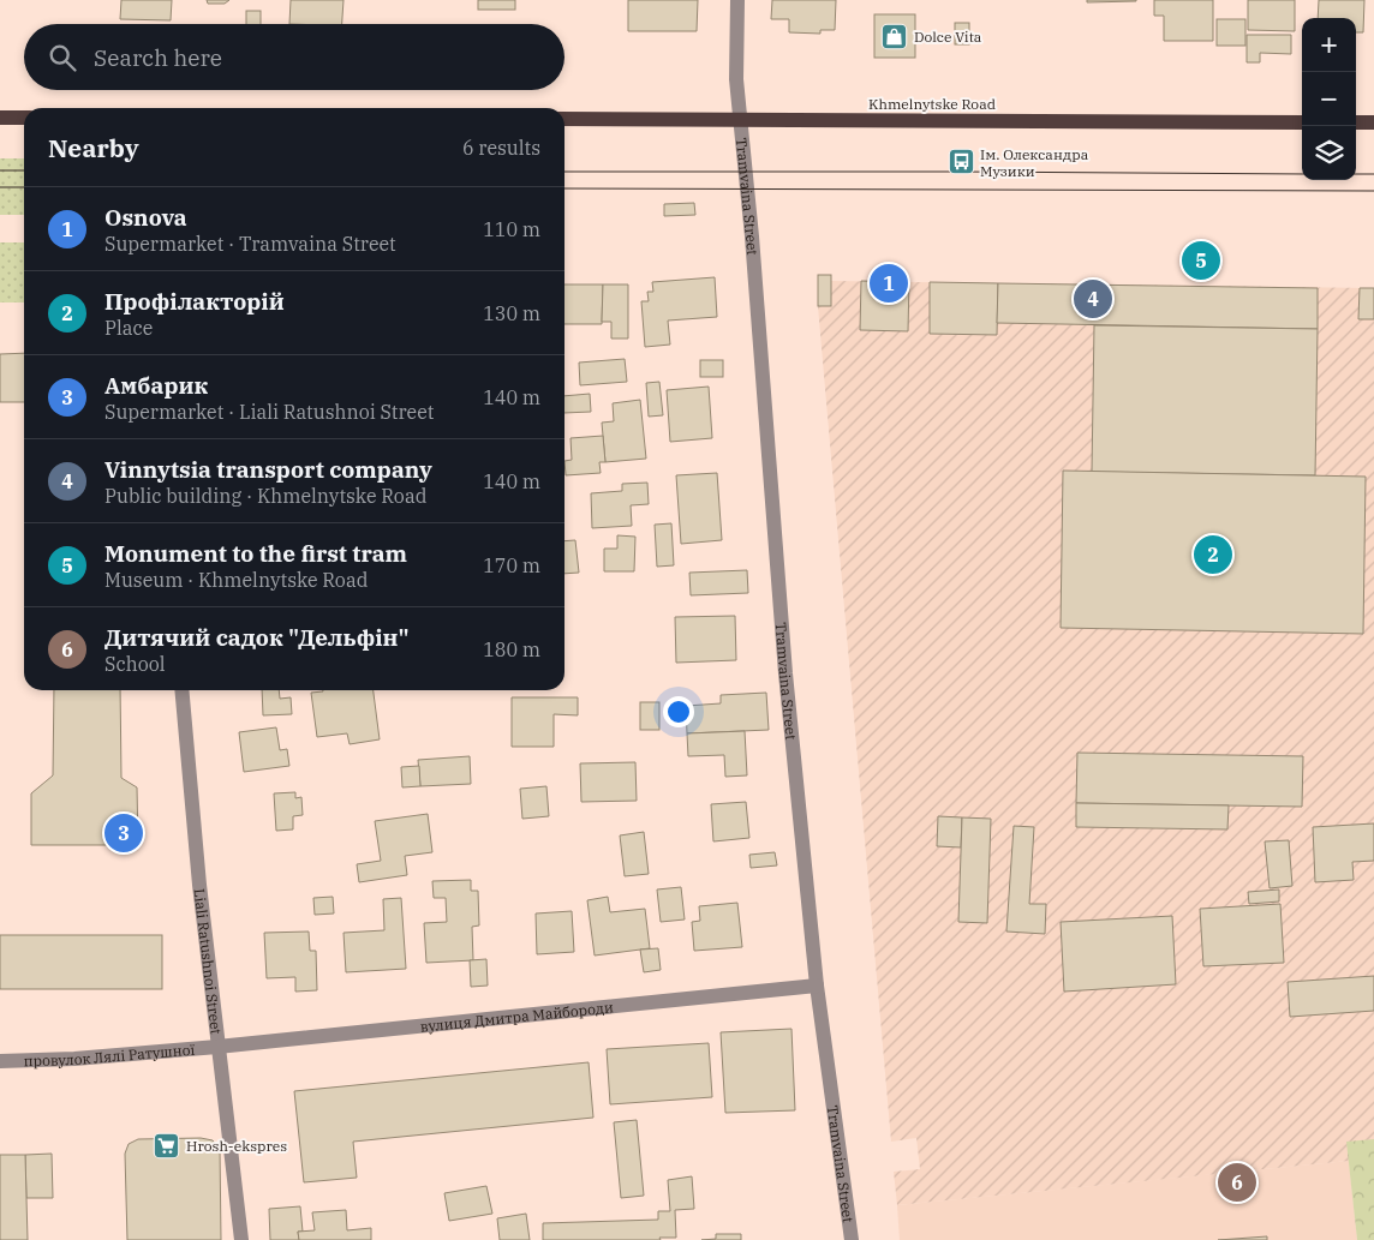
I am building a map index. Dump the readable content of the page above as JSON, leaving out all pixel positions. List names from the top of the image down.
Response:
{
  "streets": {
    "main road": ["Khmelnytske Road"],
    "street": [
      "Tramvaina Street",
      "Liali Ratushnoi Street",
      "вулиця Дмитра Майбороди",
      "провулок Лялі Ратушної"
    ]
  },
  "crossings": [
    ["Khmelnytske Road", "Tramvaina Street"],
    ["Tramvaina Street", "вулиця Дмитра Майбороди"],
    ["Liali Ratushnoi Street", "вулиця Дмитра Майбороди"],
    ["Liali Ratushnoi Street", "провулок Лялі Ратушної"],
    ["вулиця Дмитра Майбороди", "провулок Лялі Ратушної"]
  ],
  "places": {
    "shop": ["Dolce Vita"],
    "bus stop": ["Ім. Олександра Музики"],
    "supermarket": ["Hrosh-ekspres"]
  },
  "page": {
    "map_buttons": ["+", "−"],
    "search": "Search here",
    "heading": ["Nearby", "6 results"],
    "list": [
      {
        "mark": "1",
        "name": "Osnova",
        "note": "Supermarket · Tramvaina Street",
        "value": "110 m"
      },
      {
        "mark": "2",
        "name": "Профілакторій",
        "note": "Place",
        "value": "130 m"
      },
      {
        "mark": "3",
        "name": "Амбарик",
        "note": "Supermarket · Liali Ratushnoi Street",
        "value": "140 m"
      },
      {
        "mark": "4",
        "name": "Vinnytsia transport company",
        "note": "Public building · Khmelnytske Road",
        "value": "140 m"
      },
      {
        "mark": "5",
        "name": "Monument to the first tram",
        "note": "Museum · Khmelnytske Road",
        "value": "170 m"
      },
      {
        "mark": "6",
        "name": "Дитячий садок \"Дельфін\"",
        "note": "School",
        "value": "180 m"
      }
    ],
    "pins": [
      "5",
      "1",
      "4",
      "2",
      "3",
      "6"
    ]
  }
}
